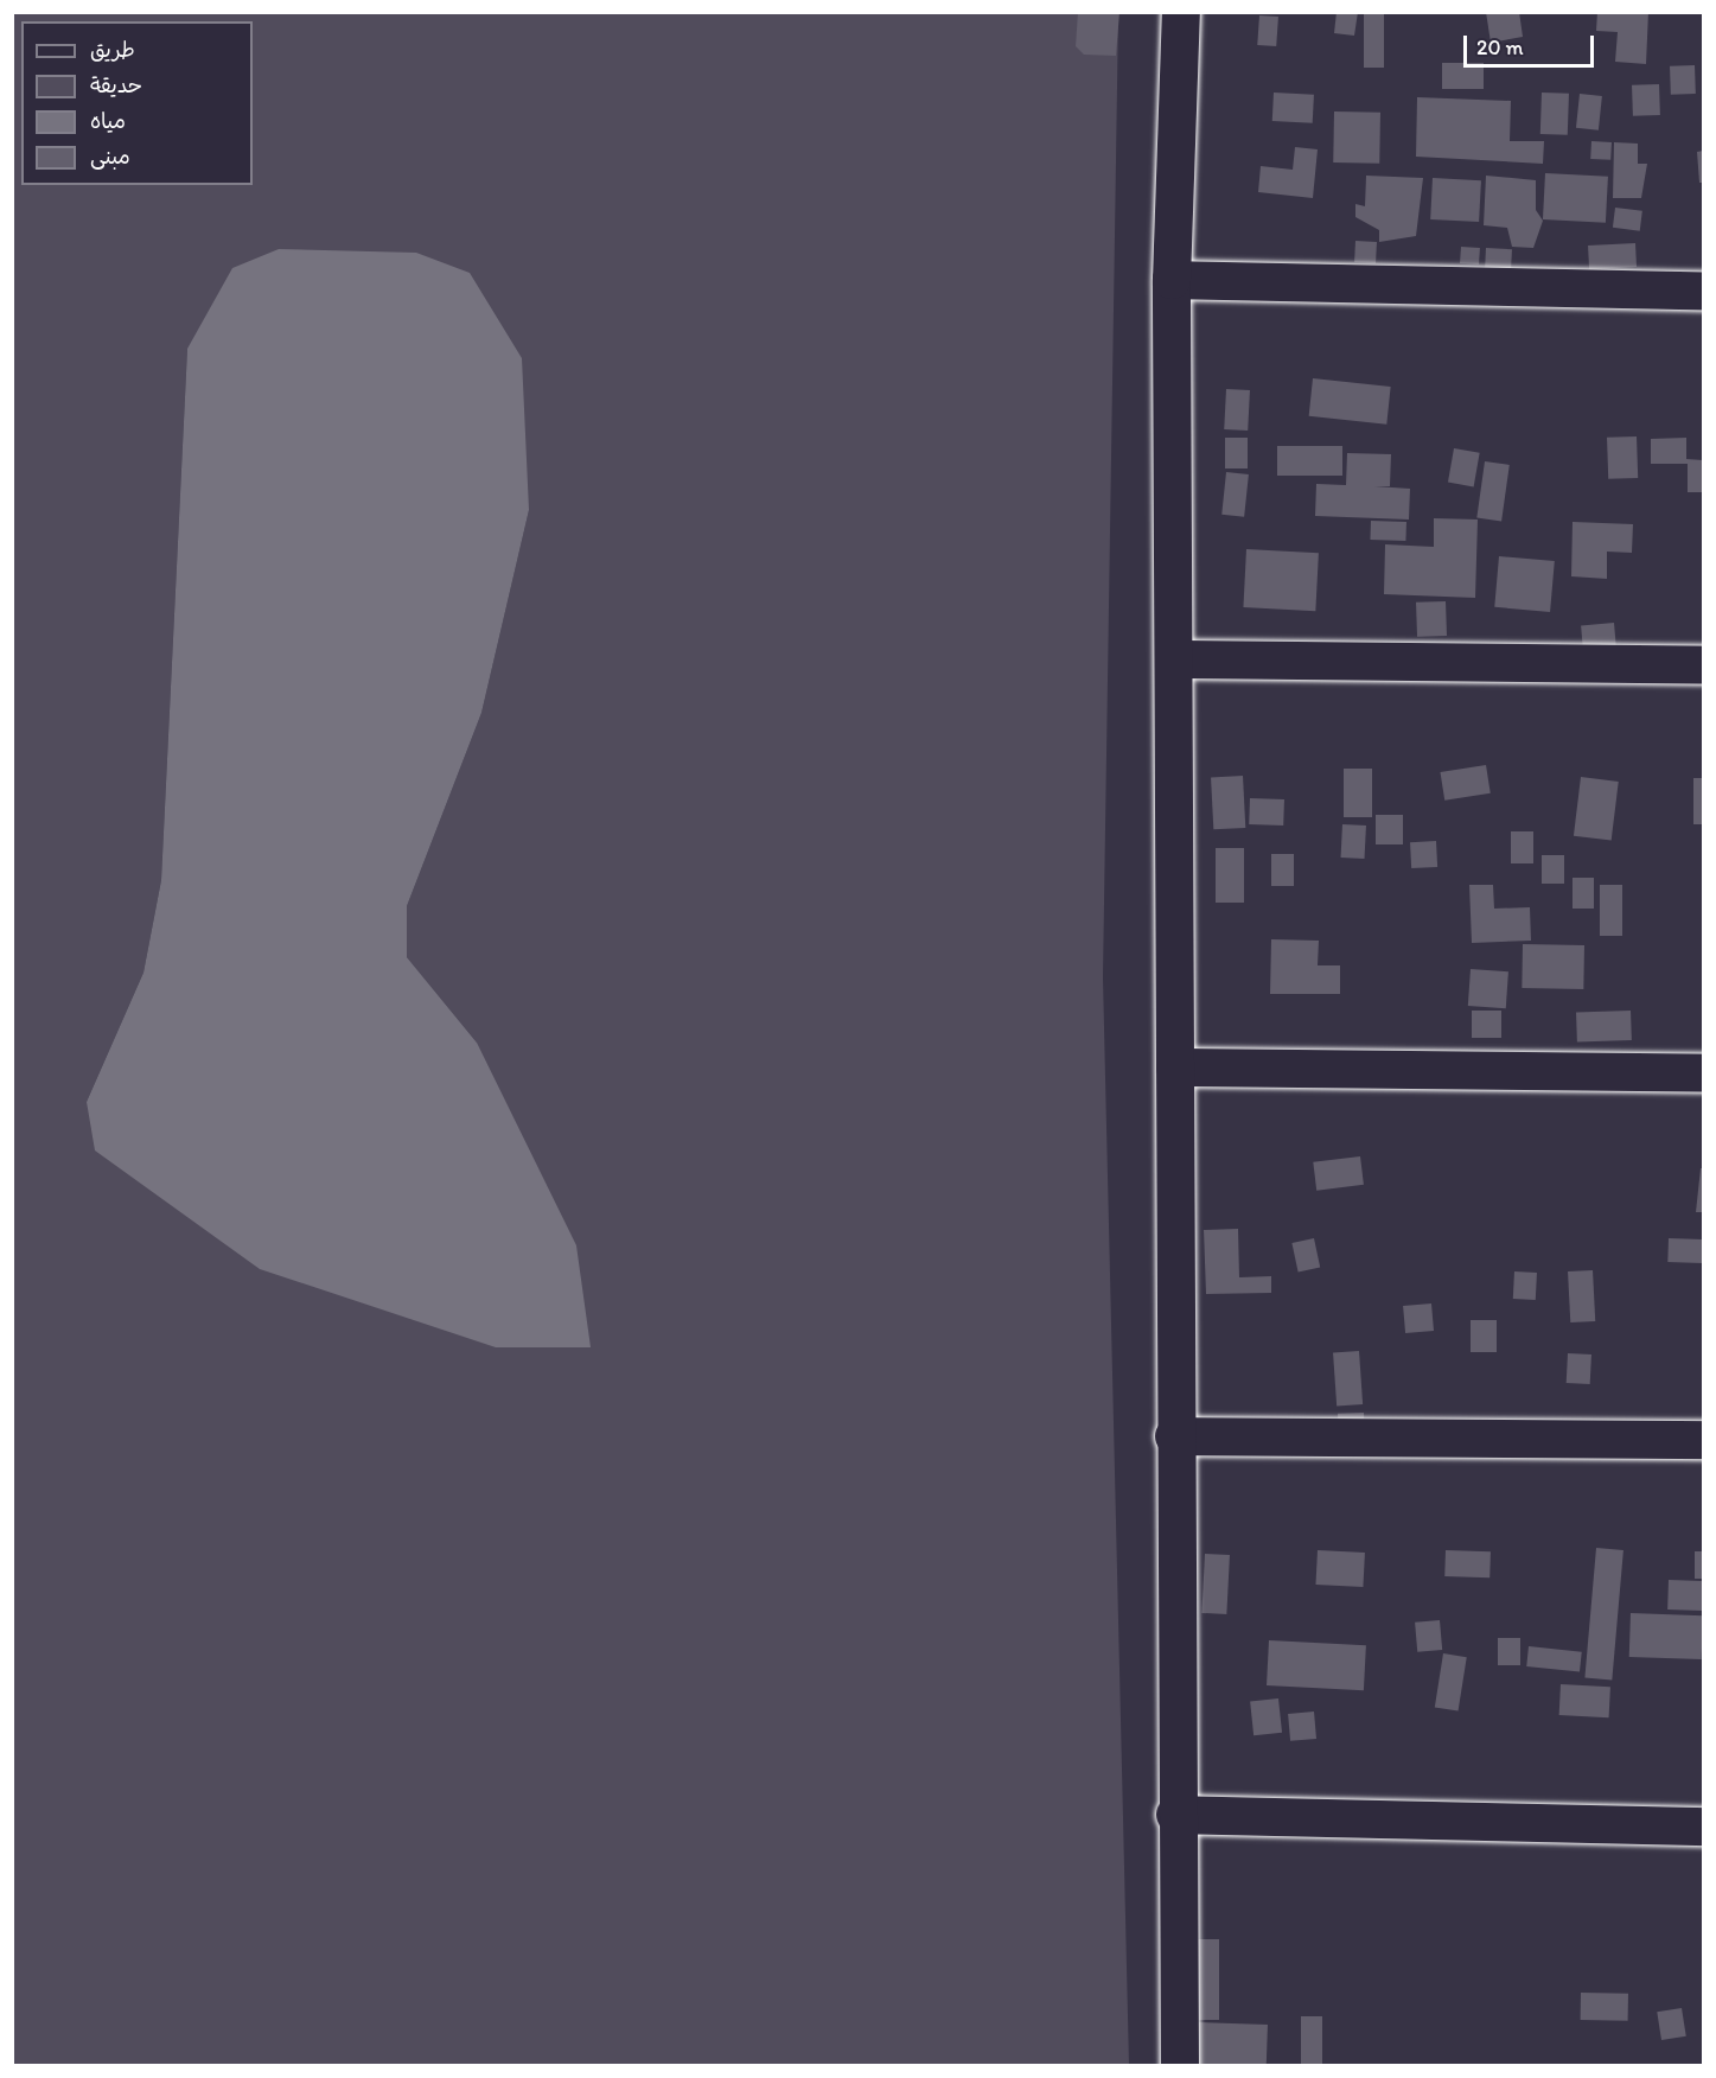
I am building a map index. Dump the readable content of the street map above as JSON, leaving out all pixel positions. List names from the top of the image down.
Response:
{
  "legend": [
    "طريق",
    "حديقة",
    "مياه",
    "مبنى"
  ],
  "scale_bar": "20 m"
}
